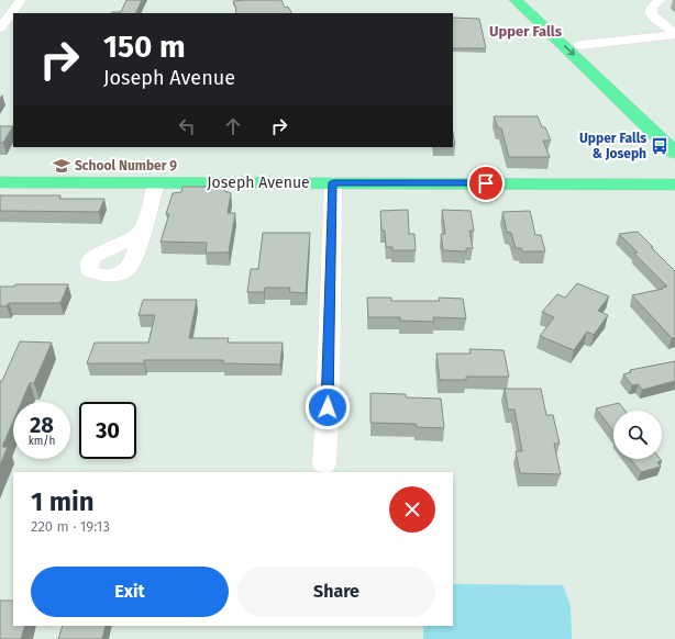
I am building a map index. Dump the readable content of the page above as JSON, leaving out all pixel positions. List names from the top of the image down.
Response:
{
  "streets": {
    "main road": ["Joseph Avenue"]
  },
  "districts": ["Upper Falls"],
  "places": {
    "bus stop": ["Upper Falls & Joseph"],
    "school or university": ["School Number 9"]
  },
  "page": {
    "turn": ["150 m", "Joseph Avenue"],
    "speed": "28 km/h",
    "limit": "30",
    "heading": ["1 min", "220 m · 19:13"],
    "buttons": ["Exit", "Share"]
  }
}
